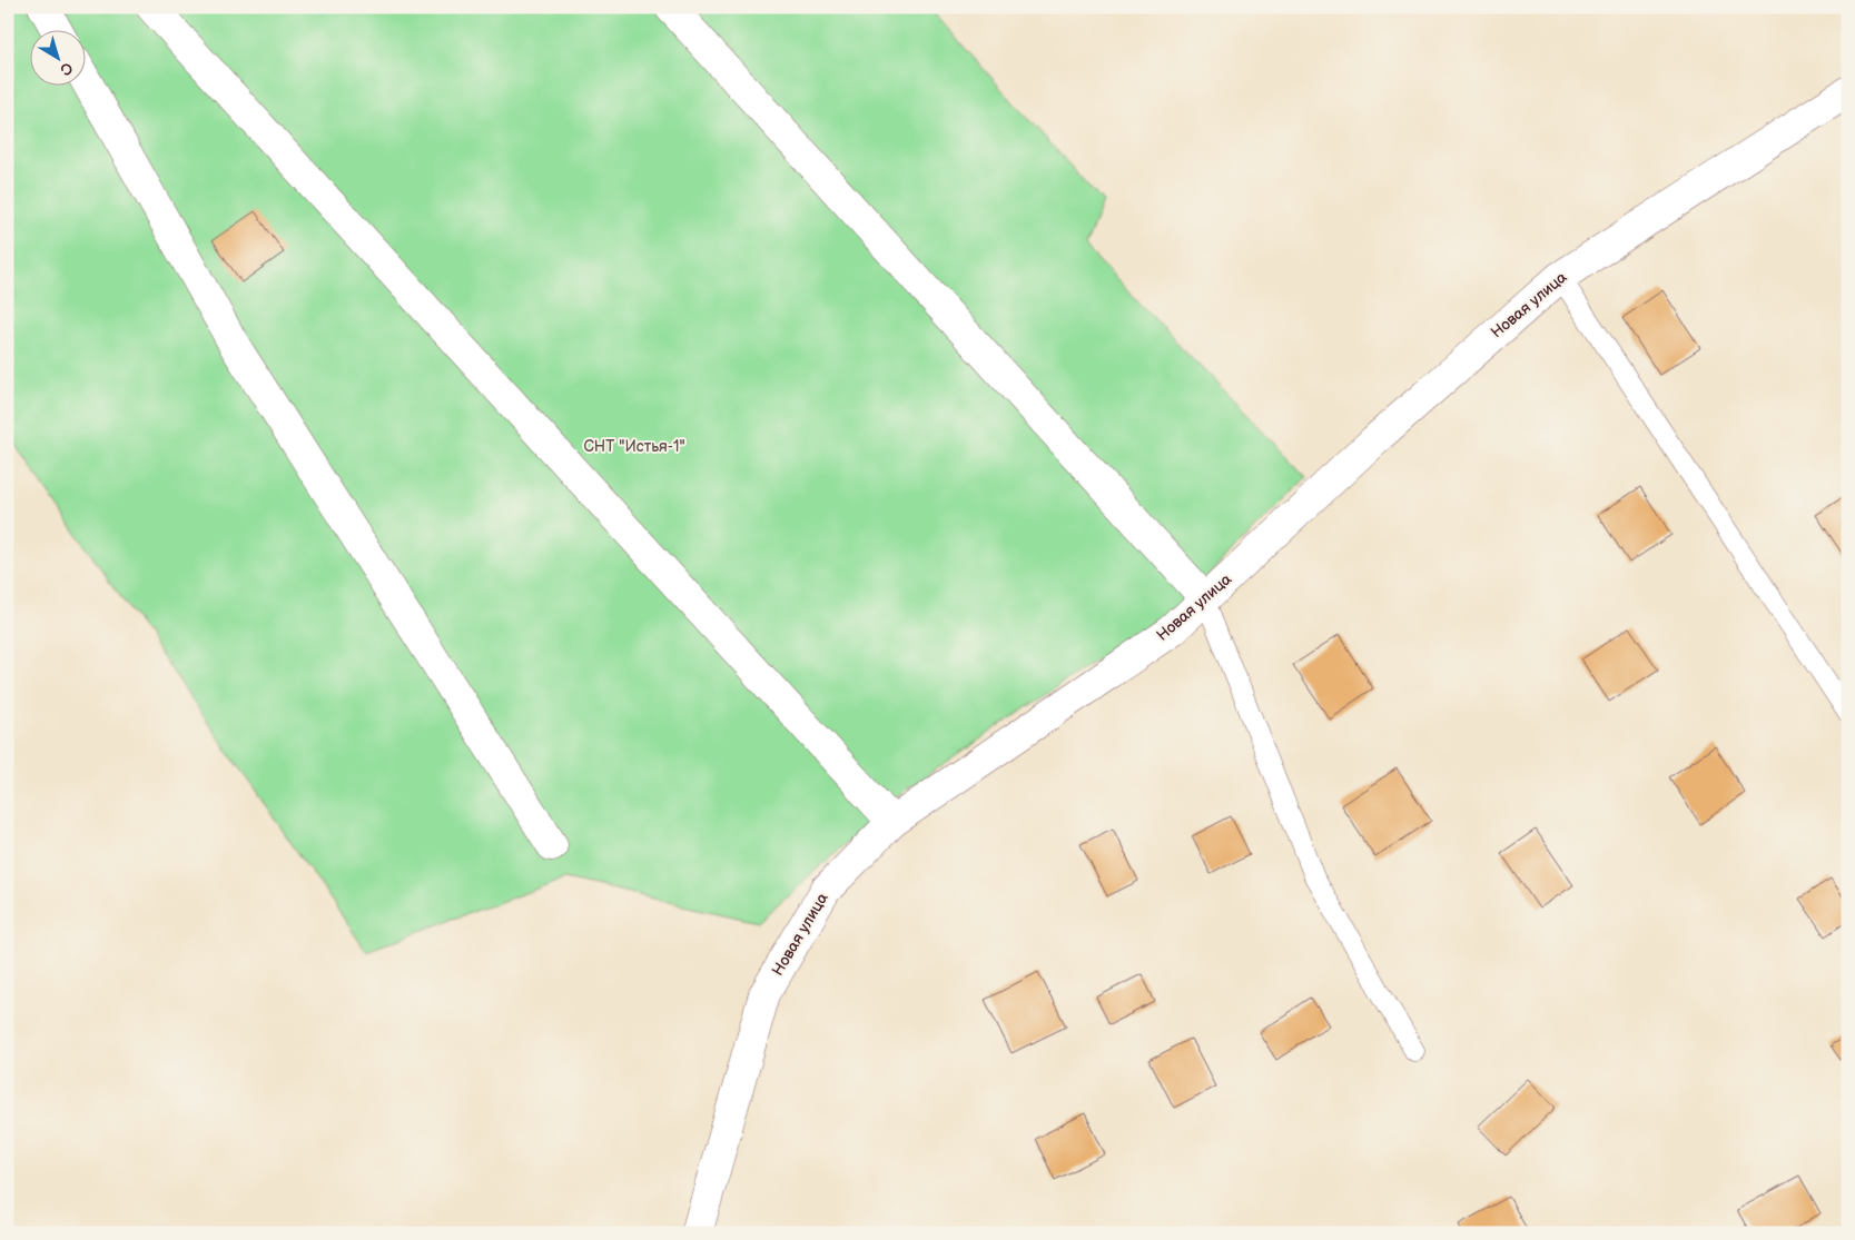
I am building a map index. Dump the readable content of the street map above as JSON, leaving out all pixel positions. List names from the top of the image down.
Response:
{
  "streets": {
    "street": ["Новая улица"]
  },
  "parks": ["СНТ \"Истья-1\""],
  "north": "bottom right"
}
